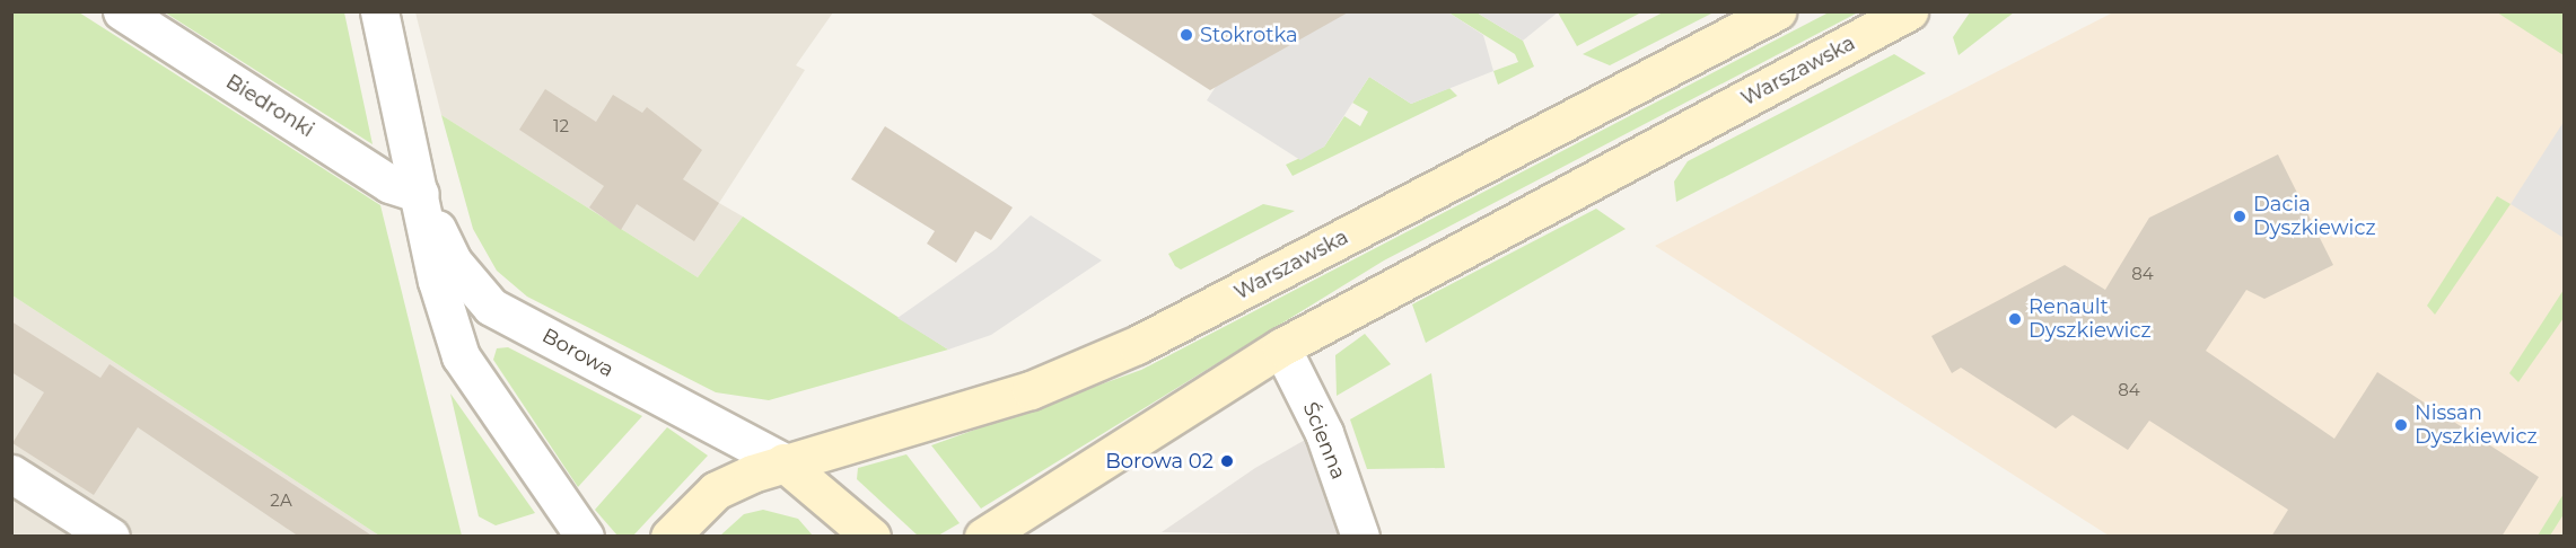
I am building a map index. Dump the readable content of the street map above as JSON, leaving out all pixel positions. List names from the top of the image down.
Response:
{
  "streets": {
    "main road": ["Warszawska"],
    "street": ["Biedronki", "Borowa", "Ścienna"]
  },
  "crossings": [
    ["Warszawska", "Borowa"],
    ["Warszawska", "Ścienna"],
    ["Biedronki", "Borowa"]
  ],
  "places": [
    "Stokrotka",
    "Dacia Dyszkiewicz",
    "Renault Dyszkiewicz",
    "Nissan Dyszkiewicz",
    "Borowa 02"
  ],
  "house_numbers": [
    "12",
    "84",
    "84",
    "2A"
  ]
}
